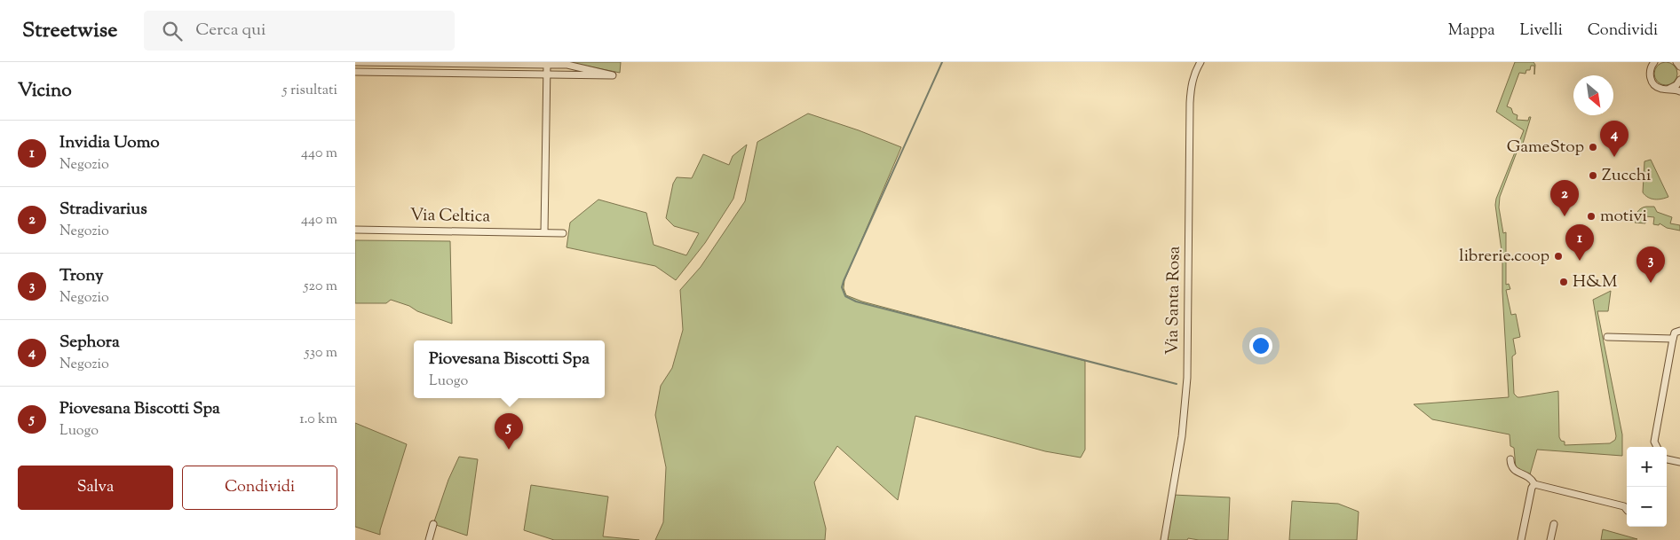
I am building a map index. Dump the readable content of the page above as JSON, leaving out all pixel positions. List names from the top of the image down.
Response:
{
  "streets": {
    "street": ["Via Celtica", "Via Santa Rosa"]
  },
  "places": [
    "GameStop",
    "Zucchi",
    "motivi",
    "librerie.coop",
    "H&M"
  ],
  "north": "bottom right",
  "page": {
    "header": "Streetwise",
    "search": "Cerca qui",
    "nav": ["Mappa", "Livelli", "Condividi"],
    "heading": ["Vicino", "5 risultati"],
    "list": [
      {
        "mark": "1",
        "name": "Invidia Uomo",
        "note": "Negozio",
        "value": "440 m"
      },
      {
        "mark": "2",
        "name": "Stradivarius",
        "note": "Negozio",
        "value": "440 m"
      },
      {
        "mark": "3",
        "name": "Trony",
        "note": "Negozio",
        "value": "520 m"
      },
      {
        "mark": "4",
        "name": "Sephora",
        "note": "Negozio",
        "value": "530 m"
      },
      {
        "mark": "5",
        "name": "Piovesana Biscotti Spa",
        "note": "Luogo",
        "value": "1.0 km"
      }
    ],
    "pins": [
      "4",
      "2",
      "1",
      "3",
      "5"
    ],
    "popup": ["Piovesana Biscotti Spa", "Luogo"],
    "map_buttons": ["+", "−"],
    "buttons": ["Salva", "Condividi"]
  }
}
